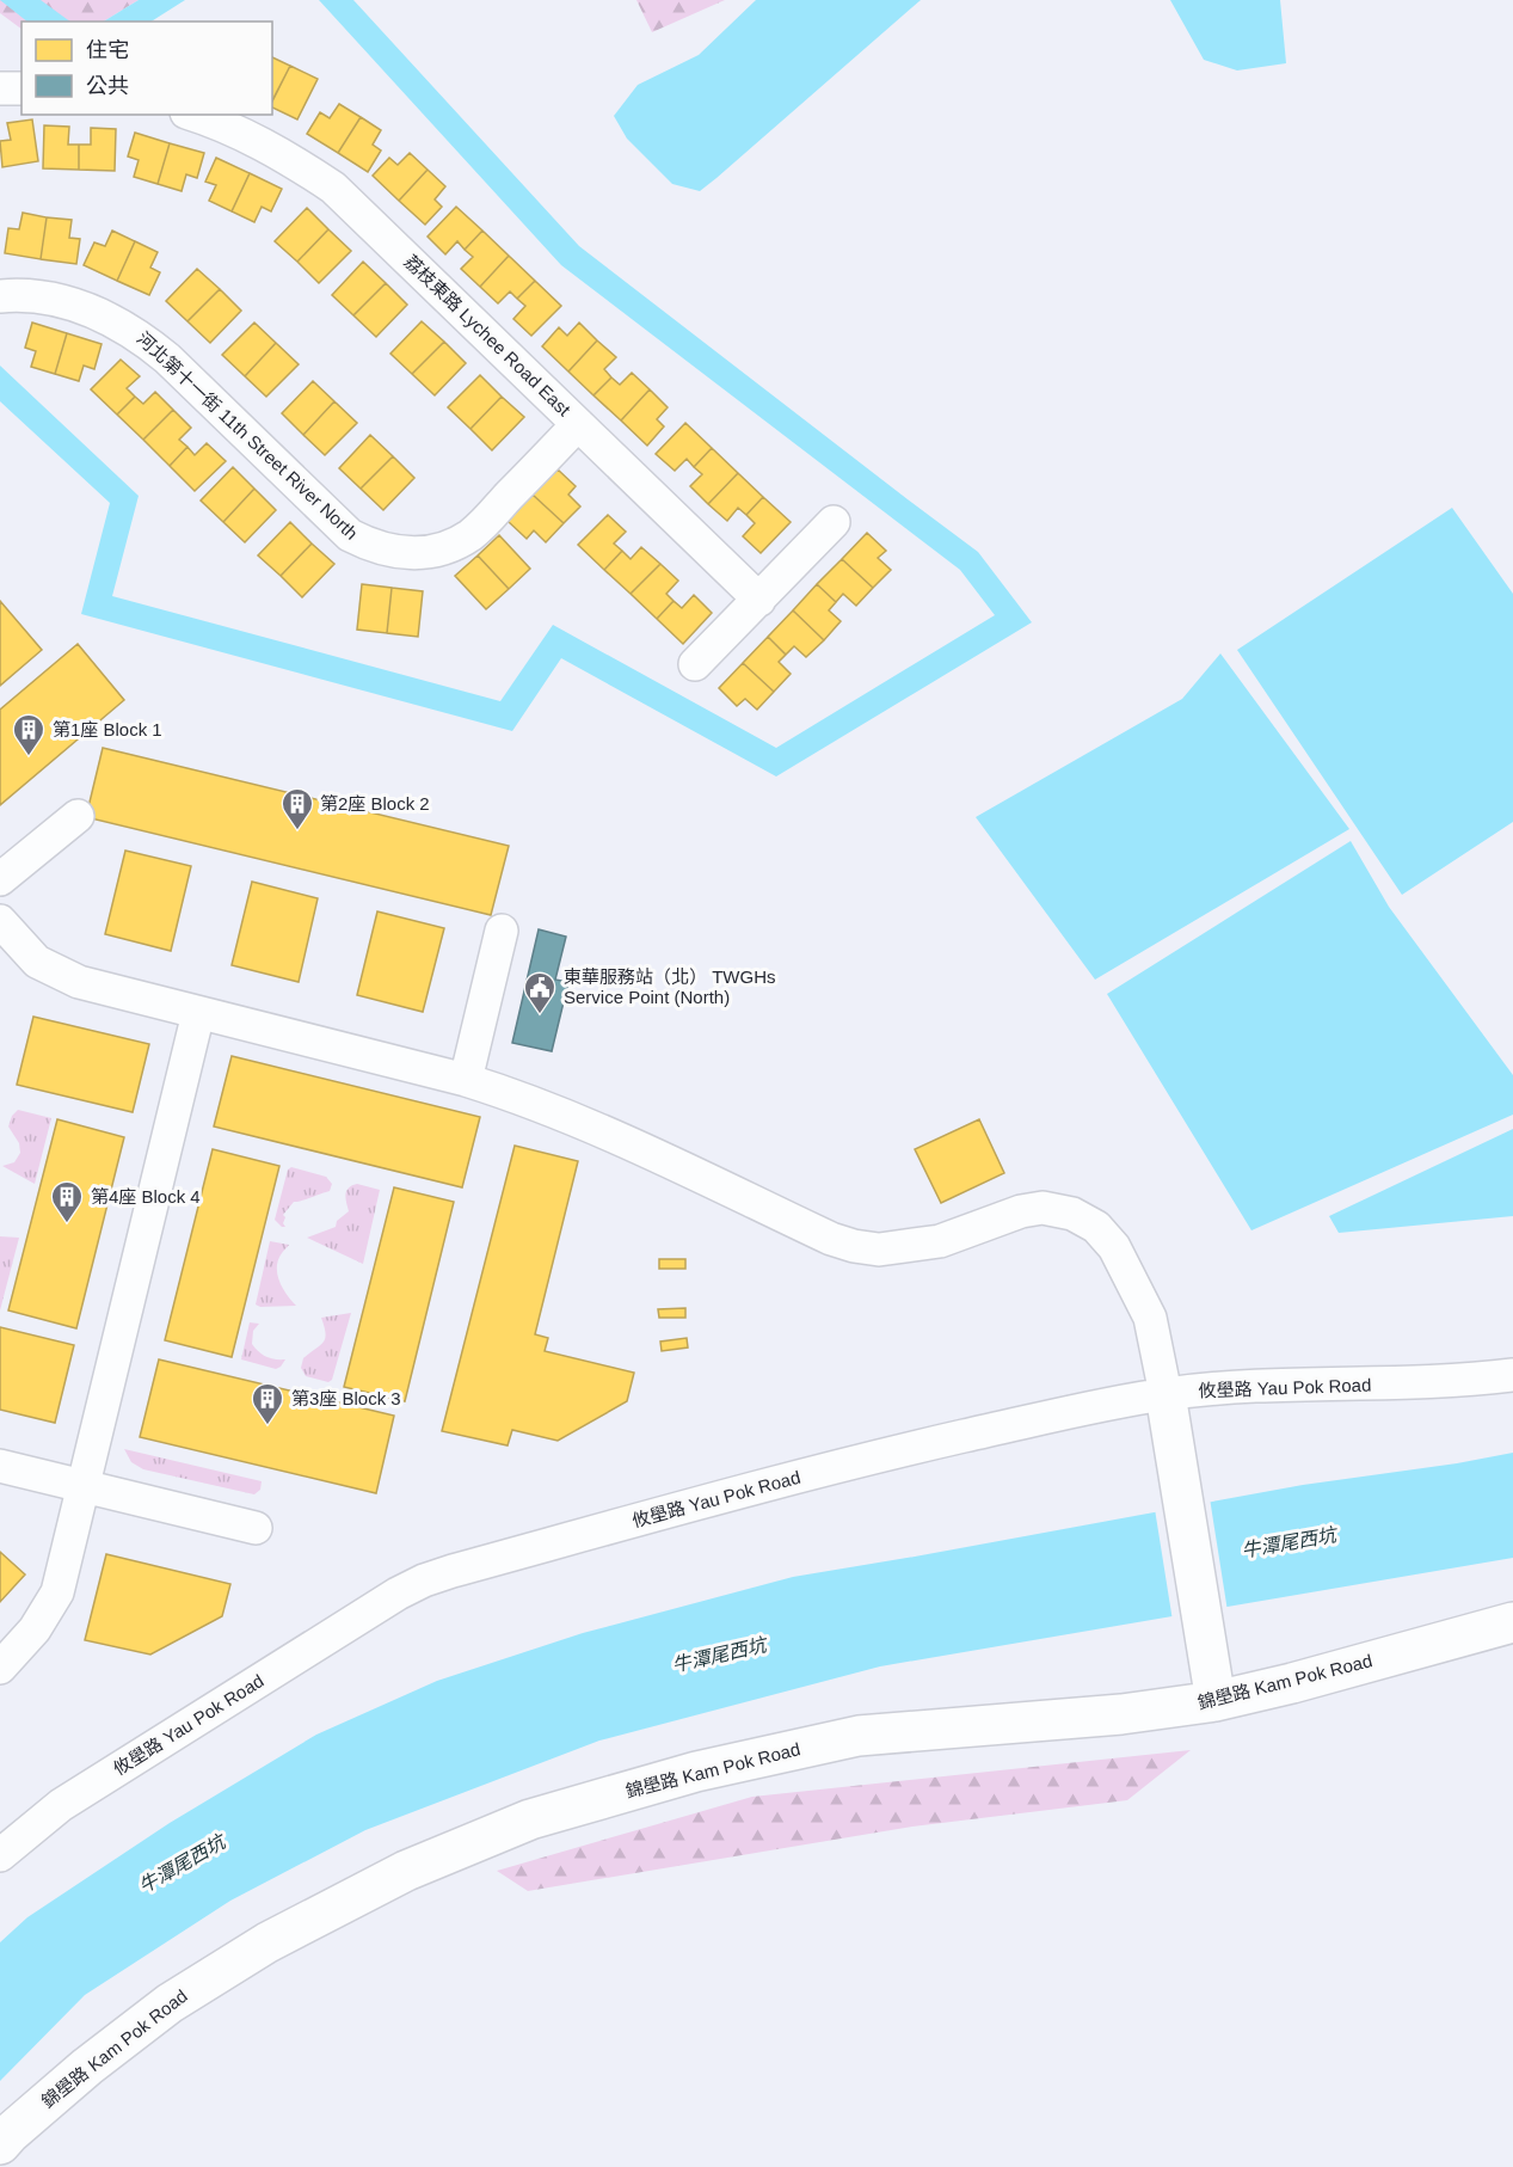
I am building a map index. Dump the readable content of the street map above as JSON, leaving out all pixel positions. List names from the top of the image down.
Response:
{
  "streets": {
    "street": [
      "荔枝東路 Lychee Road East",
      "河北第十一街 11th Street River North",
      "攸壆路 Yau Pok Road",
      "錦壆路 Kam Pok Road"
    ]
  },
  "crossings": [
    ["荔枝東路 Lychee Road East", "河北第十一街 11th Street River North"]
  ],
  "water": ["牛潭尾西坑"],
  "places": {
    "building": [
      "第1座 Block 1",
      "第2座 Block 2",
      "第4座 Block 4",
      "第3座 Block 3"
    ],
    "public building": ["東華服務站（北） TWGHs Service Point (North)"]
  },
  "legend": ["住宅", "公共"]
}
